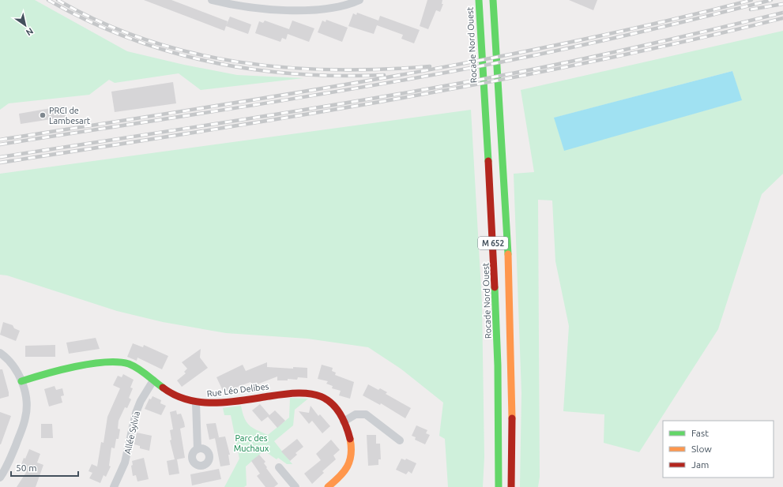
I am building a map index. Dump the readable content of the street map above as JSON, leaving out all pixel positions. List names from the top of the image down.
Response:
{
  "streets": {
    "main road": ["Rocade Nord Ouest", "M 652", "Rue Léo Delibes"],
    "street": ["Allée Sylvia"]
  },
  "crossings": [
    ["Rue Léo Delibes", "Allée Sylvia"]
  ],
  "parks": ["Parc des Muchaux"],
  "places": ["PRCI de Lambesart"],
  "legend": ["Fast", "Slow", "Jam"],
  "scale_bar": "50 m",
  "north": "bottom right"
}
